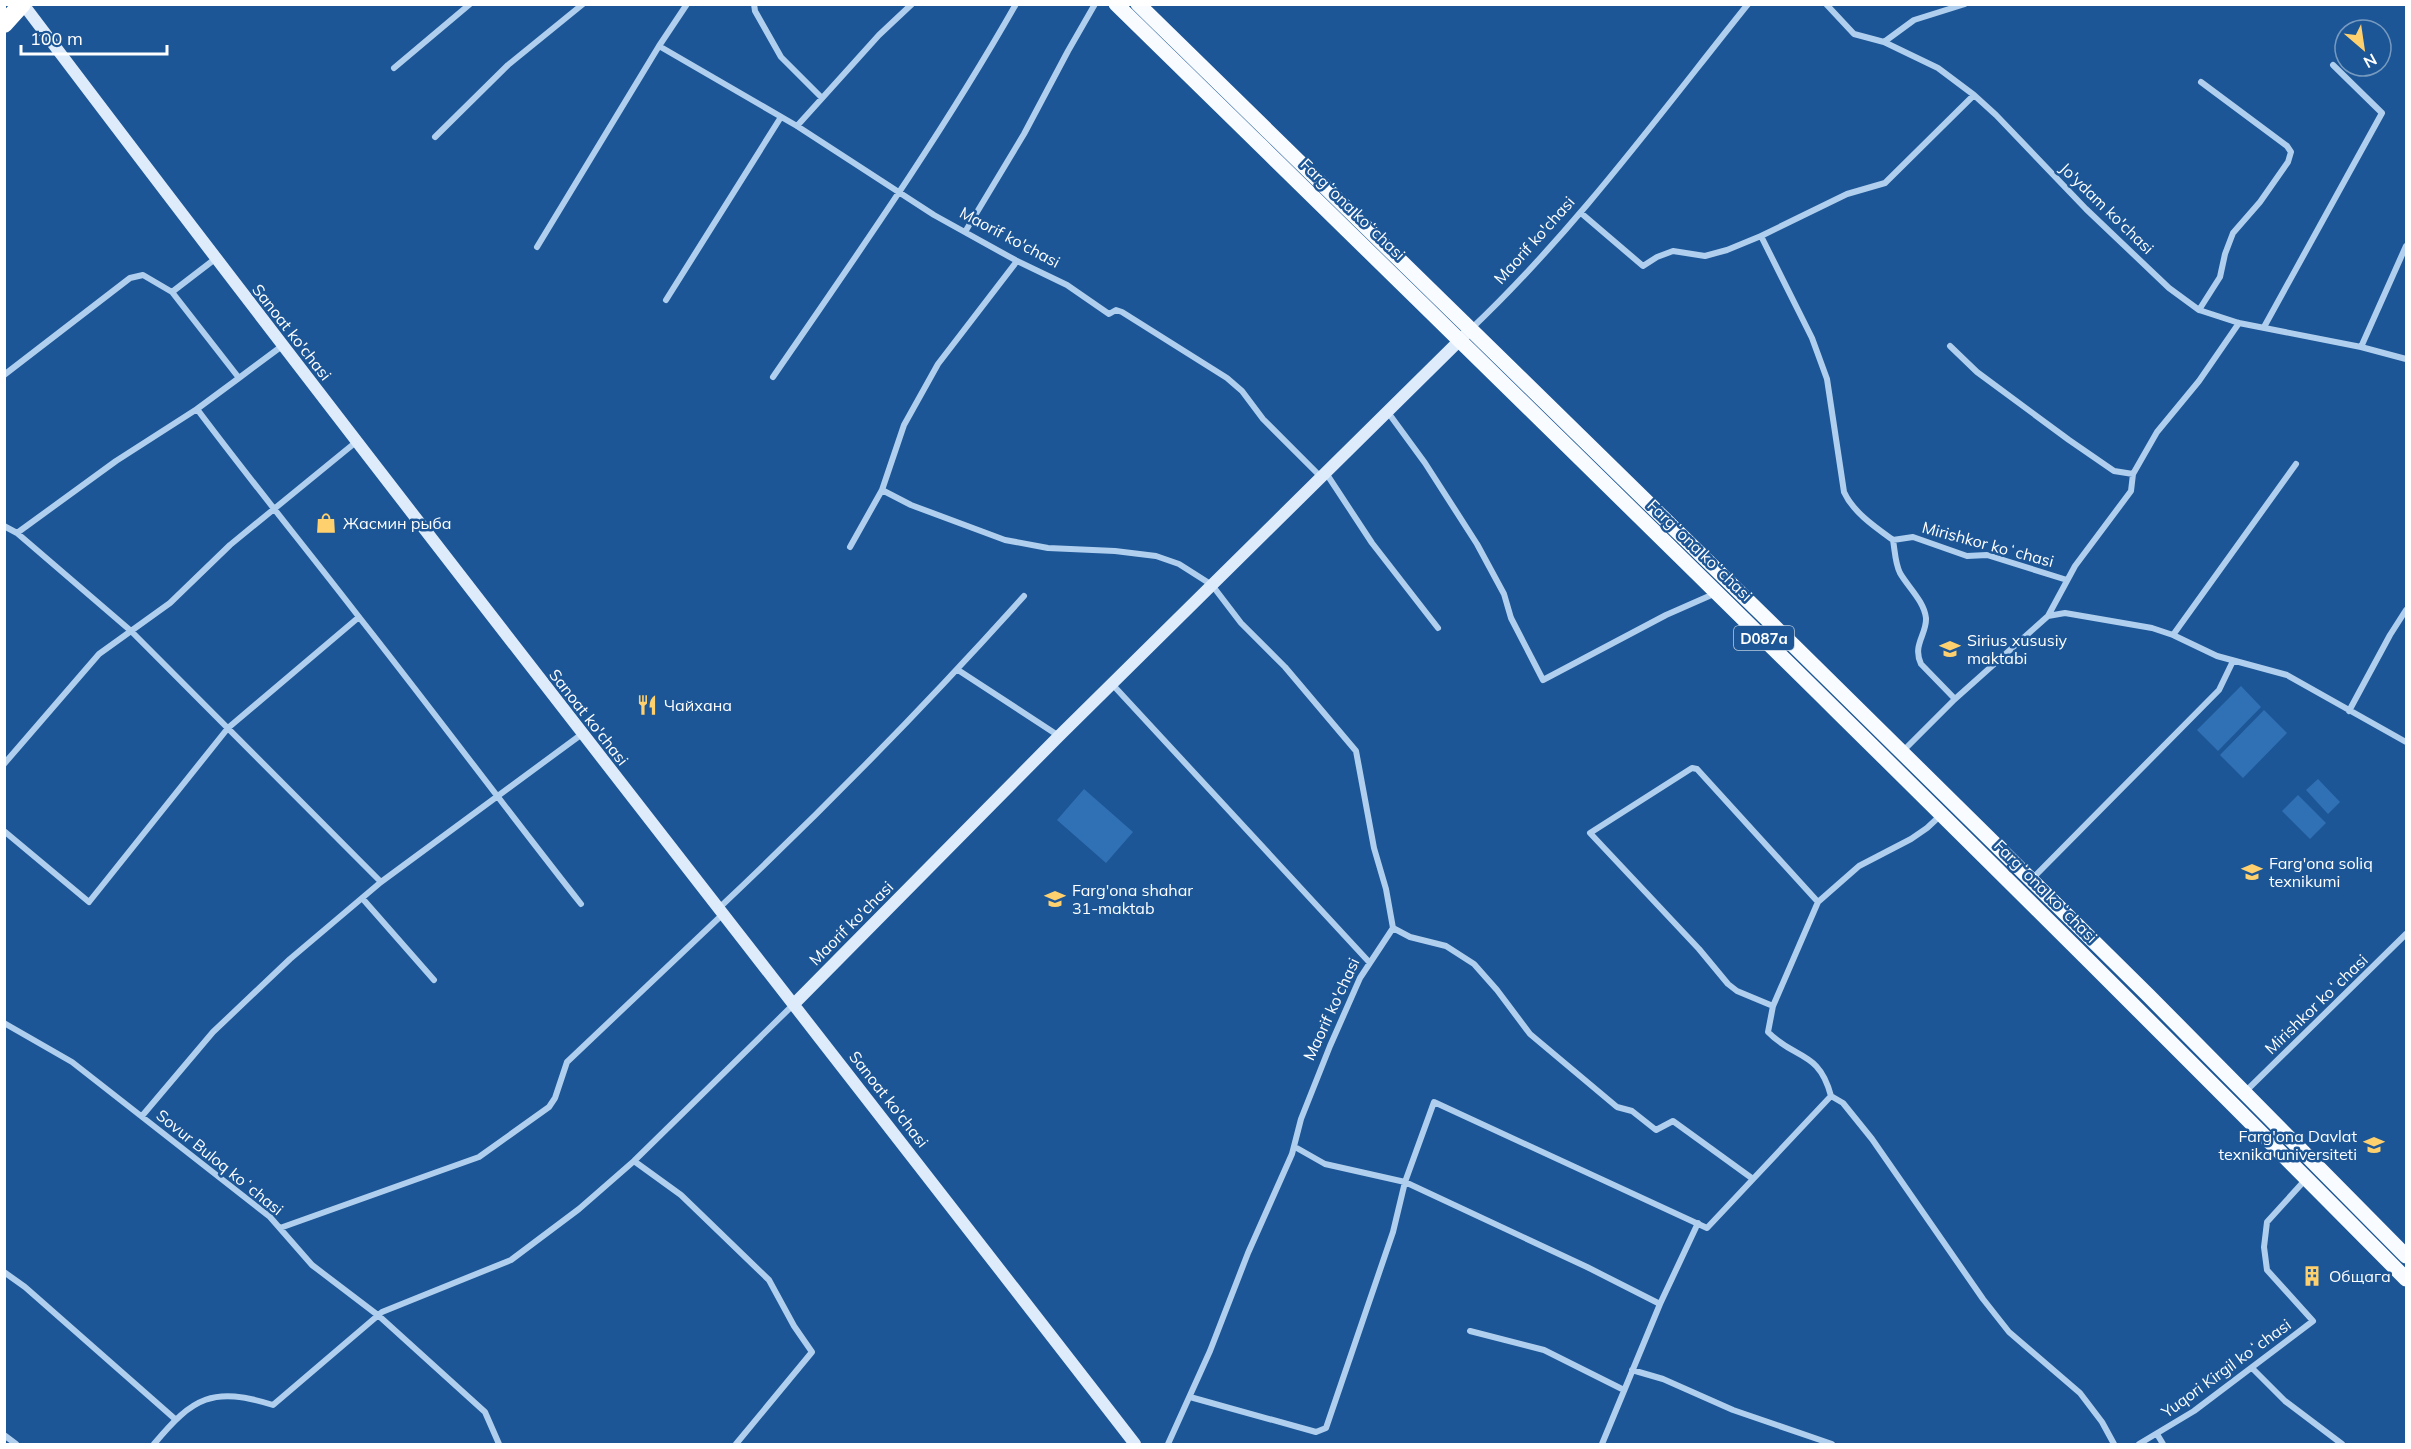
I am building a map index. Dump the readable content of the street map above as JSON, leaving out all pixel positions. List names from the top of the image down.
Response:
{
  "streets": {
    "main road": [
      "Fargʻona koʻchasi",
      "Maorif ko'chasi",
      "Sanoat ko'chasi",
      "D087a"
    ],
    "street": [
      "Jo'ydam ko'chasi",
      "Mirishkor koʻchasi",
      "Sovur Buloq koʻchasi",
      "Yuqori Kirgil koʻchasi"
    ]
  },
  "crossings": [
    ["Fargʻona koʻchasi", "Maorif ko'chasi"],
    ["Fargʻona koʻchasi", "Mirishkor koʻchasi"],
    ["Fargʻona koʻchasi", "Yuqori Kirgil koʻchasi"],
    ["Maorif ko'chasi", "Sanoat ko'chasi"]
  ],
  "places": {
    "shop": ["Жасмин рыба"],
    "school or university": [
      "Sirius xususiy maktabi",
      "Farg'ona soliq texnikumi",
      "Farg'ona shahar 31-maktab",
      "Farg'ona Davlat texnika universiteti"
    ],
    "restaurant": ["Чайхана"],
    "building": ["Общага"]
  },
  "scale_bar": "100 m",
  "north": "bottom right"
}
